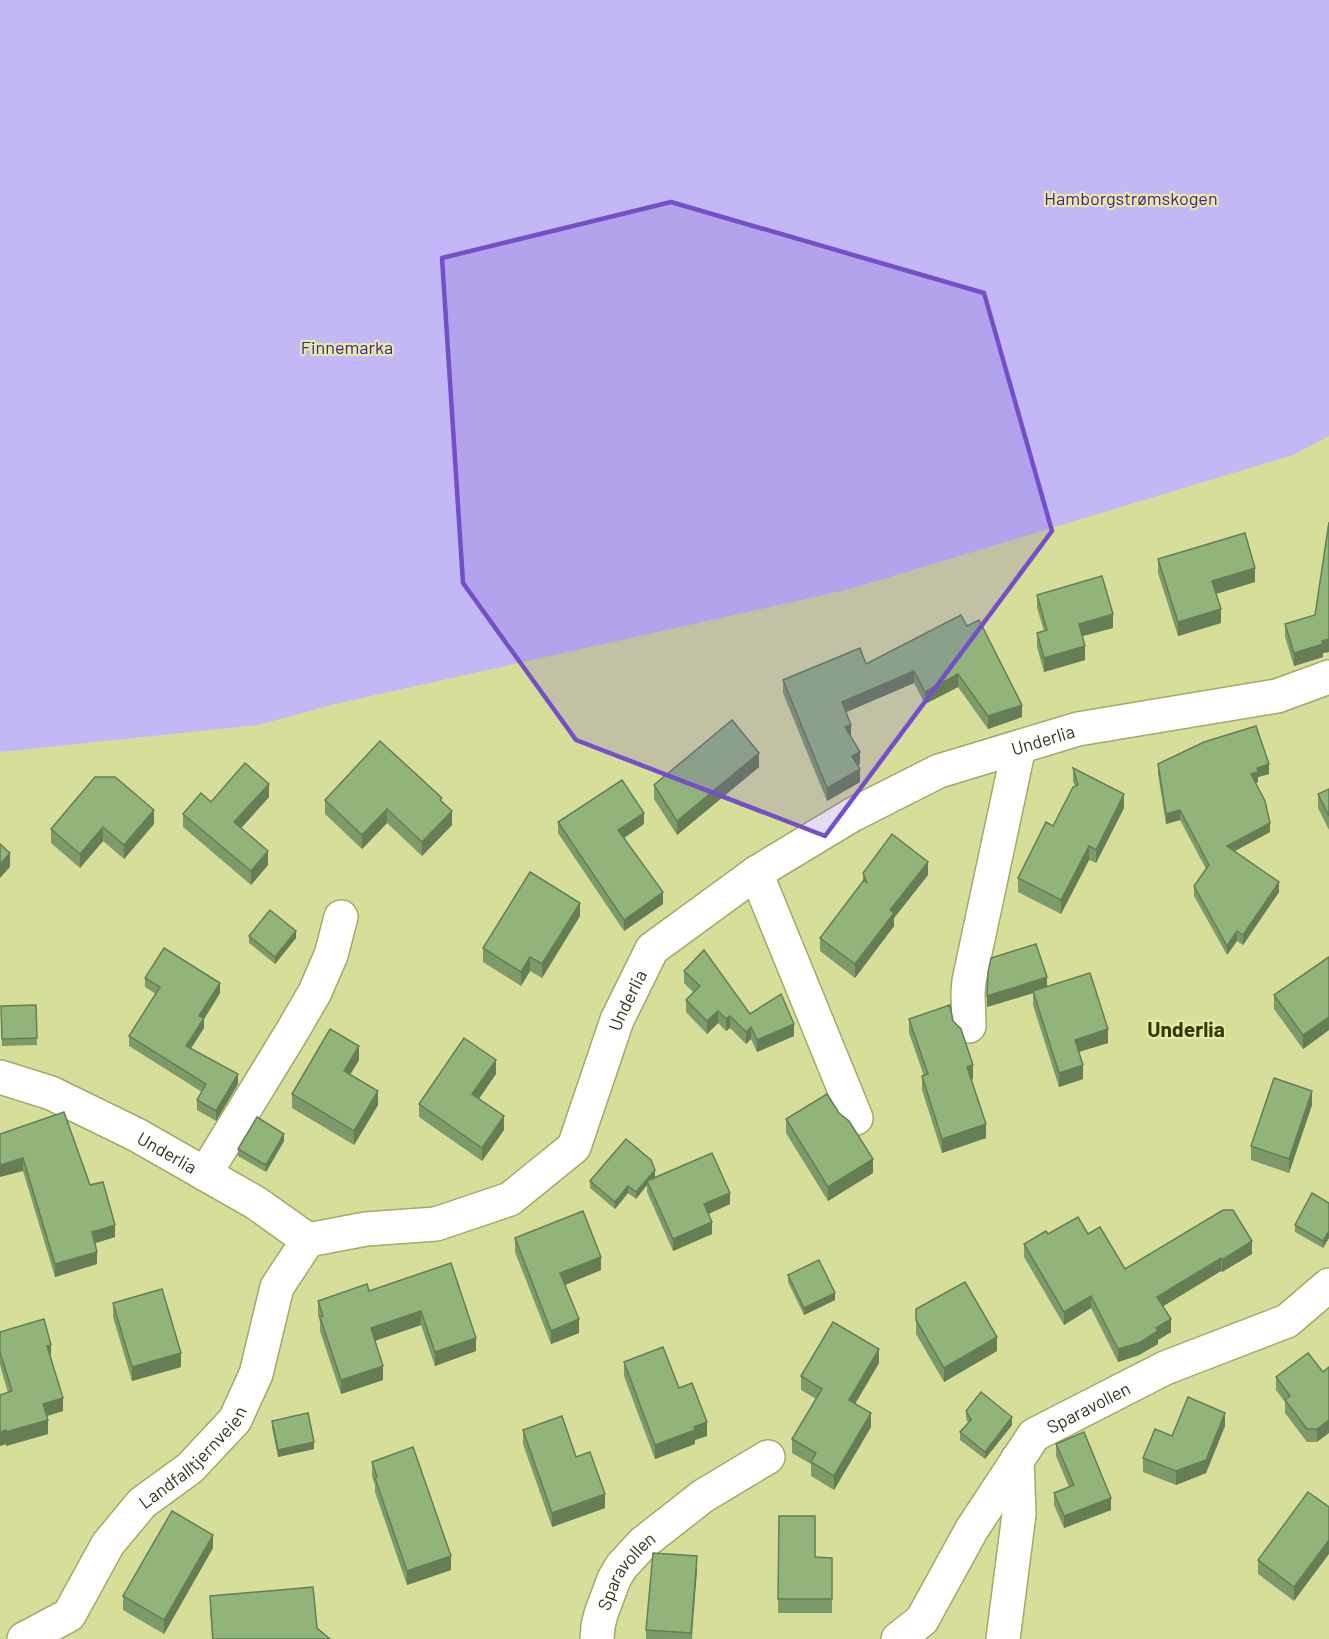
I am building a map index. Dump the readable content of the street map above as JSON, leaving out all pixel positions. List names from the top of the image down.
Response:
{
  "streets": {
    "street": ["Underlia", "Sparavollen", "Landfalltjernveien"]
  },
  "crossings": [
    ["Underlia", "Landfalltjernveien"]
  ],
  "districts": ["Underlia"],
  "parks": ["Hamborgstrømskogen", "Finnemarka"]
}
